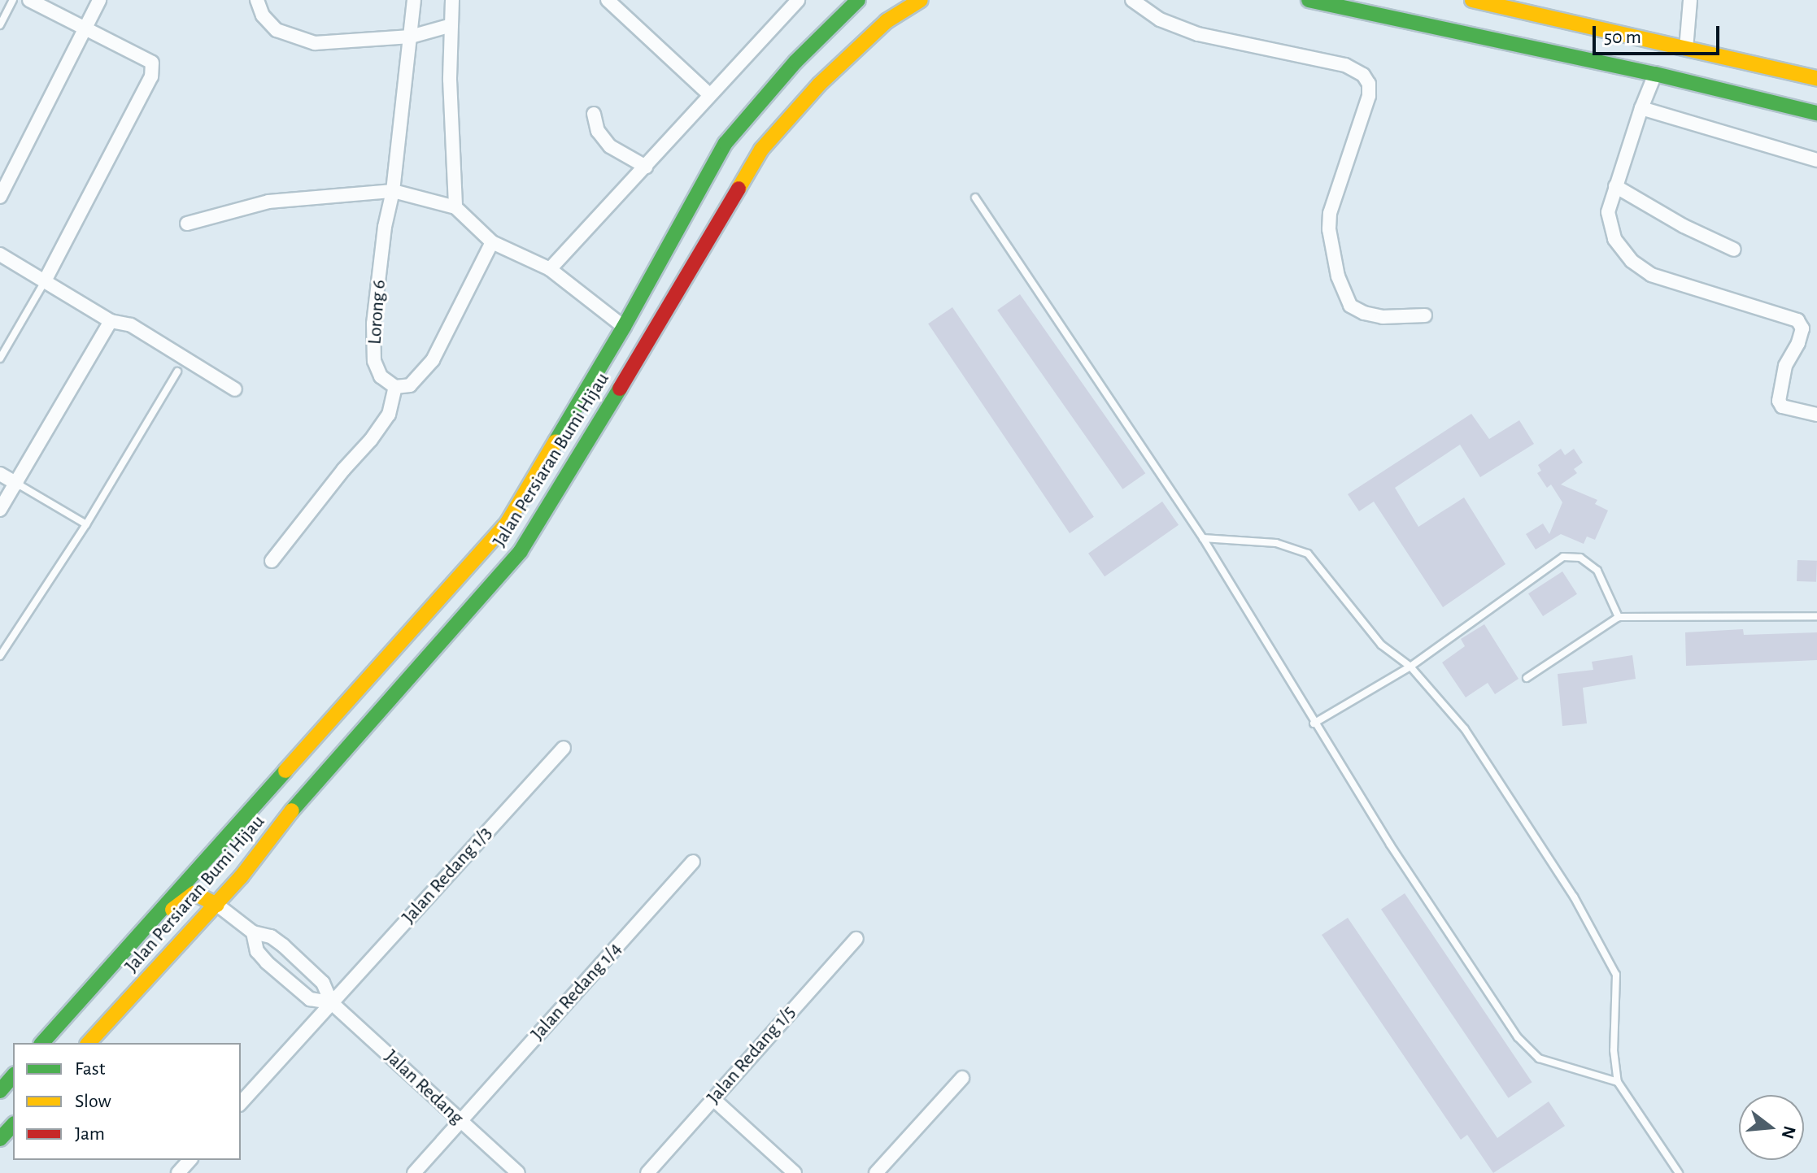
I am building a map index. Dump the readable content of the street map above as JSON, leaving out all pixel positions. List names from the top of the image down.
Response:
{
  "streets": {
    "main road": ["Jalan Persiaran Bumi Hijau"],
    "street": [
      "Lorong 6",
      "Jalan Redang 1/3",
      "Jalan Redang 1/4",
      "Jalan Redang 1/5",
      "Jalan Redang"
    ]
  },
  "crossings": [
    ["Jalan Persiaran Bumi Hijau", "Jalan Redang"],
    ["Jalan Redang 1/3", "Jalan Redang"],
    ["Jalan Redang 1/4", "Jalan Redang"]
  ],
  "legend": ["Fast", "Slow", "Jam"],
  "scale_bar": "50 m",
  "north": "right"
}
